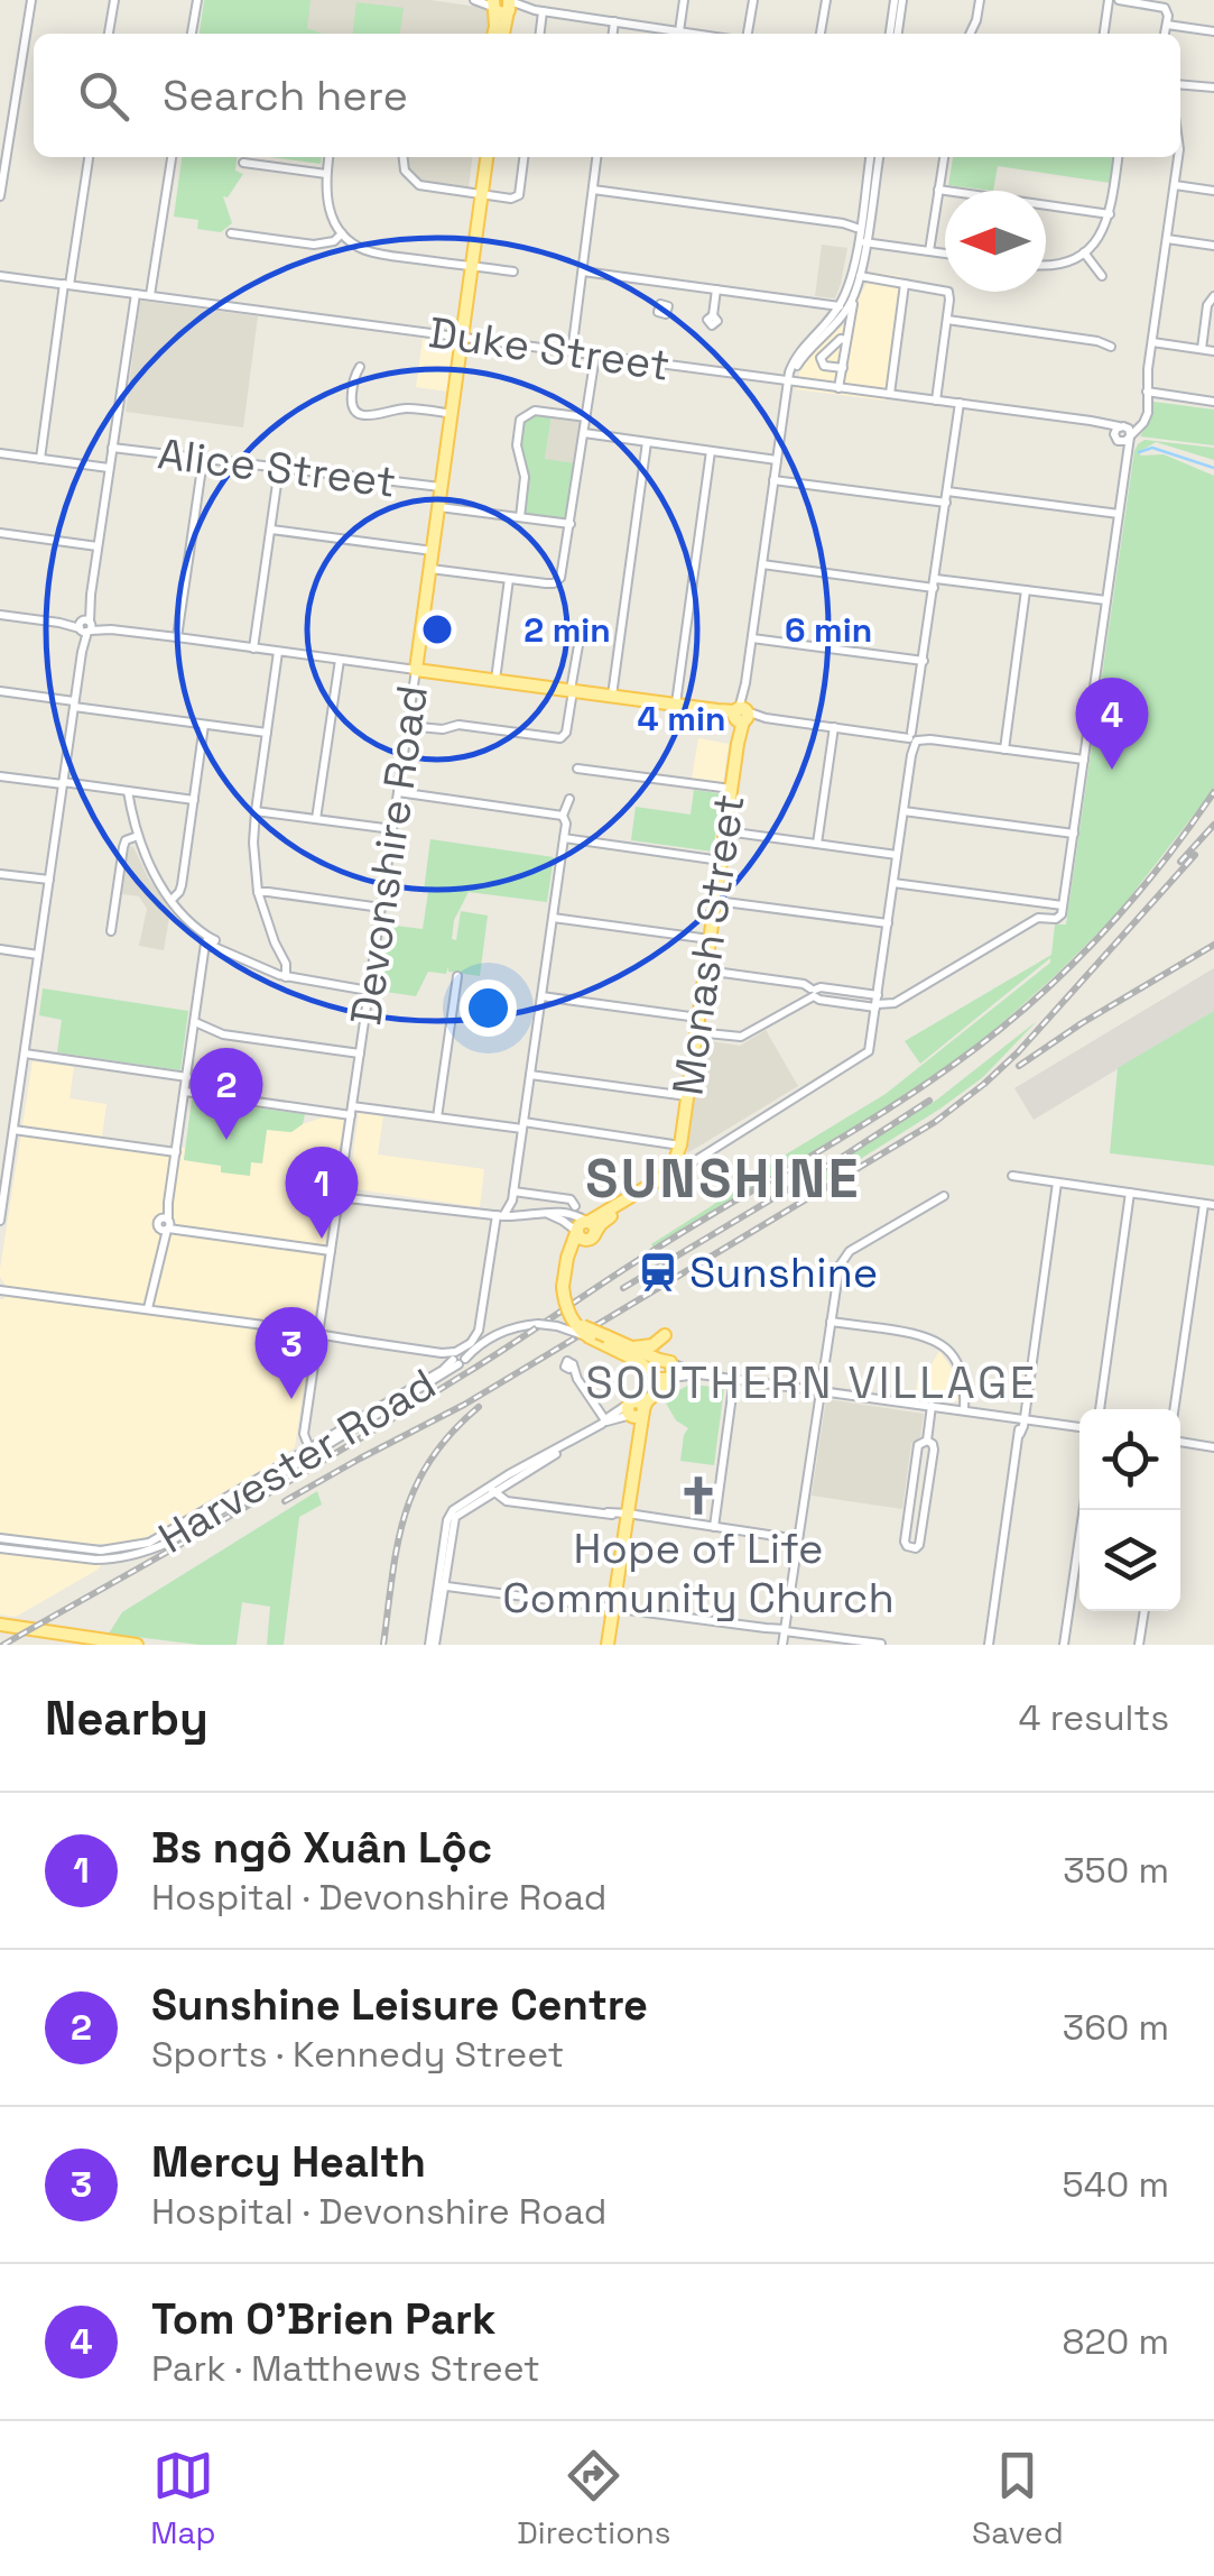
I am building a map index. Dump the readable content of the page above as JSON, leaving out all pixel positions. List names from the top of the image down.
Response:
{
  "streets": {
    "main road": ["Devonshire Road", "Monash Street"],
    "street": ["Duke Street", "Alice Street", "Harvester Road"]
  },
  "crossings": [
    ["Duke Street", "Devonshire Road"],
    ["Duke Street", "Monash Street"],
    ["Alice Street", "Devonshire Road"],
    ["Devonshire Road", "Harvester Road"]
  ],
  "districts": ["SUNSHINE", "SOUTHERN VILLAGE"],
  "places": {
    "station": ["Sunshine"],
    "church": ["Hope of Life Community Church"]
  },
  "north": "left",
  "page": {
    "search": "Search here",
    "pins": [
      "4",
      "2",
      "1",
      "3"
    ],
    "heading": ["Nearby", "4 results"],
    "list": [
      {
        "mark": "1",
        "name": "Bs ngô Xuân Lộc",
        "note": "Hospital · Devonshire Road",
        "value": "350 m"
      },
      {
        "mark": "2",
        "name": "Sunshine Leisure Centre",
        "note": "Sports · Kennedy Street",
        "value": "360 m"
      },
      {
        "mark": "3",
        "name": "Mercy Health",
        "note": "Hospital · Devonshire Road",
        "value": "540 m"
      },
      {
        "mark": "4",
        "name": "Tom O'Brien Park",
        "note": "Park · Matthews Street",
        "value": "820 m"
      }
    ],
    "nav": ["Map", "Directions", "Saved"]
  },
  "rings": ["2 min", "6 min", "4 min"]
}
